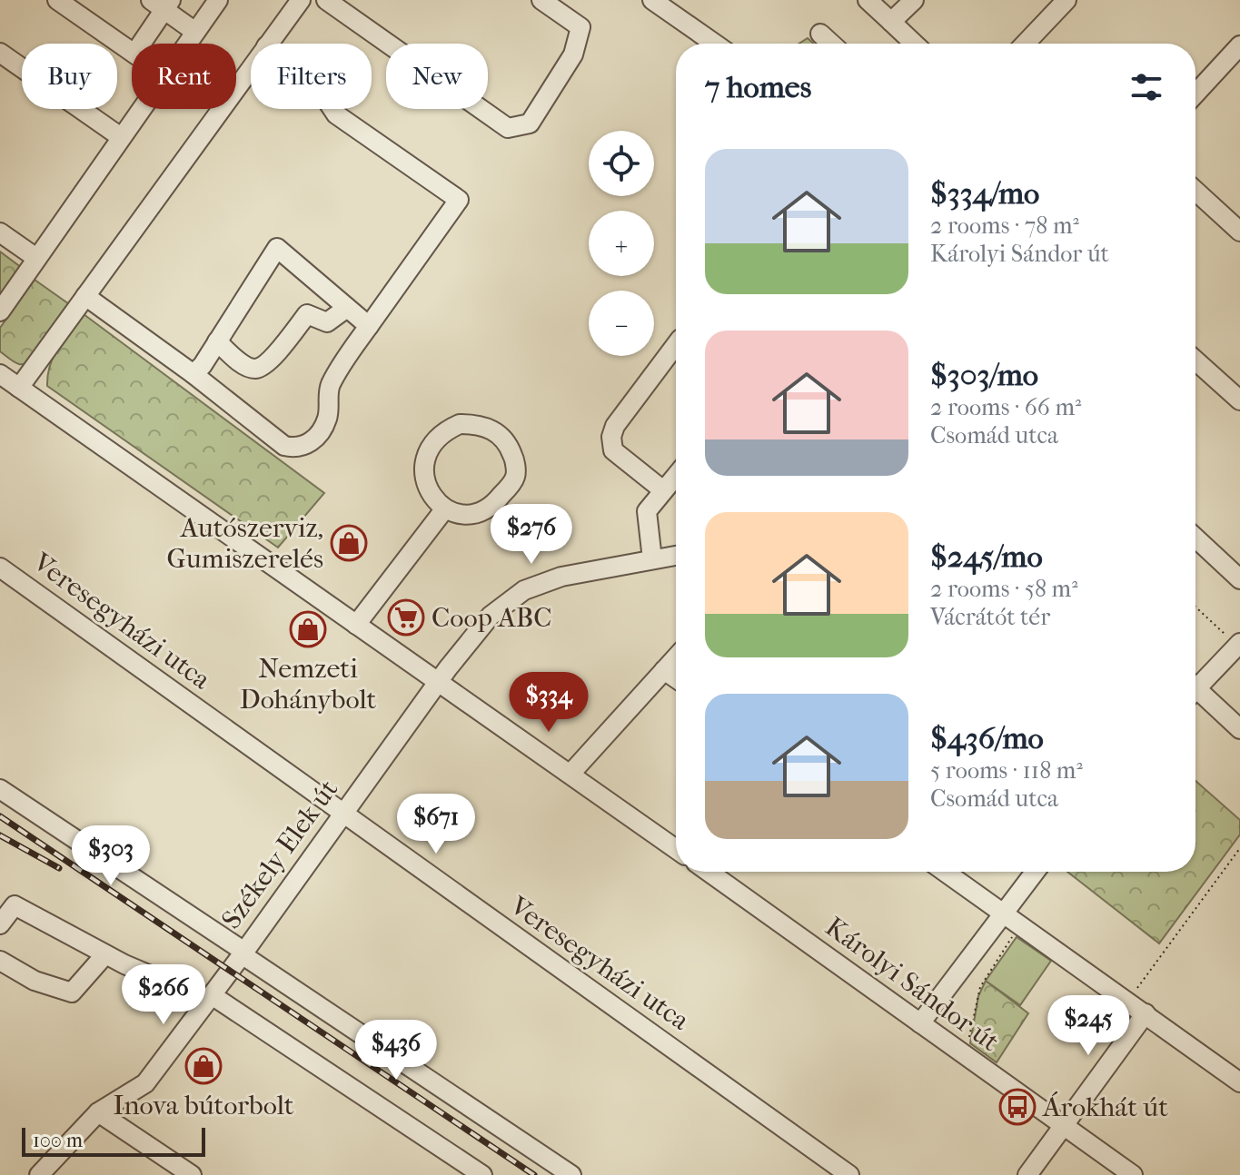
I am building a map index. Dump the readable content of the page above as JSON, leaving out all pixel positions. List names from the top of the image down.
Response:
{
  "streets": {
    "street": ["Veresegyházi utca", "Székely Elek út", "Károlyi Sándor út"]
  },
  "crossings": [
    ["Veresegyházi utca", "Székely Elek út"]
  ],
  "places": {
    "shop": ["Autószerviz, Gumiszerelés", "Nemzeti Dohánybolt", "Inova bútorbolt"],
    "supermarket": ["Coop ABC"],
    "bus stop": ["Árokhát út"]
  },
  "scale_bar": "100 m",
  "page": {
    "chip": [
      "Buy",
      "Rent",
      "Filters",
      "New"
    ],
    "heading": "7 homes",
    "map_buttons": ["+", "−"],
    "list": [
      {
        "name": "$334/mo",
        "note": "2 rooms · 78 m² · Károlyi Sándor út"
      },
      {
        "name": "$303/mo",
        "note": "2 rooms · 66 m² · Csomád utca"
      },
      {
        "name": "$245/mo",
        "note": "2 rooms · 58 m² · Vácrátót tér"
      },
      {
        "name": "$436/mo",
        "note": "5 rooms · 118 m² · Csomád utca"
      }
    ],
    "price": [
      "$276",
      "$334",
      "$671",
      "$303",
      "$266",
      "$245",
      "$436"
    ],
    "scale": "100 m"
  }
}
